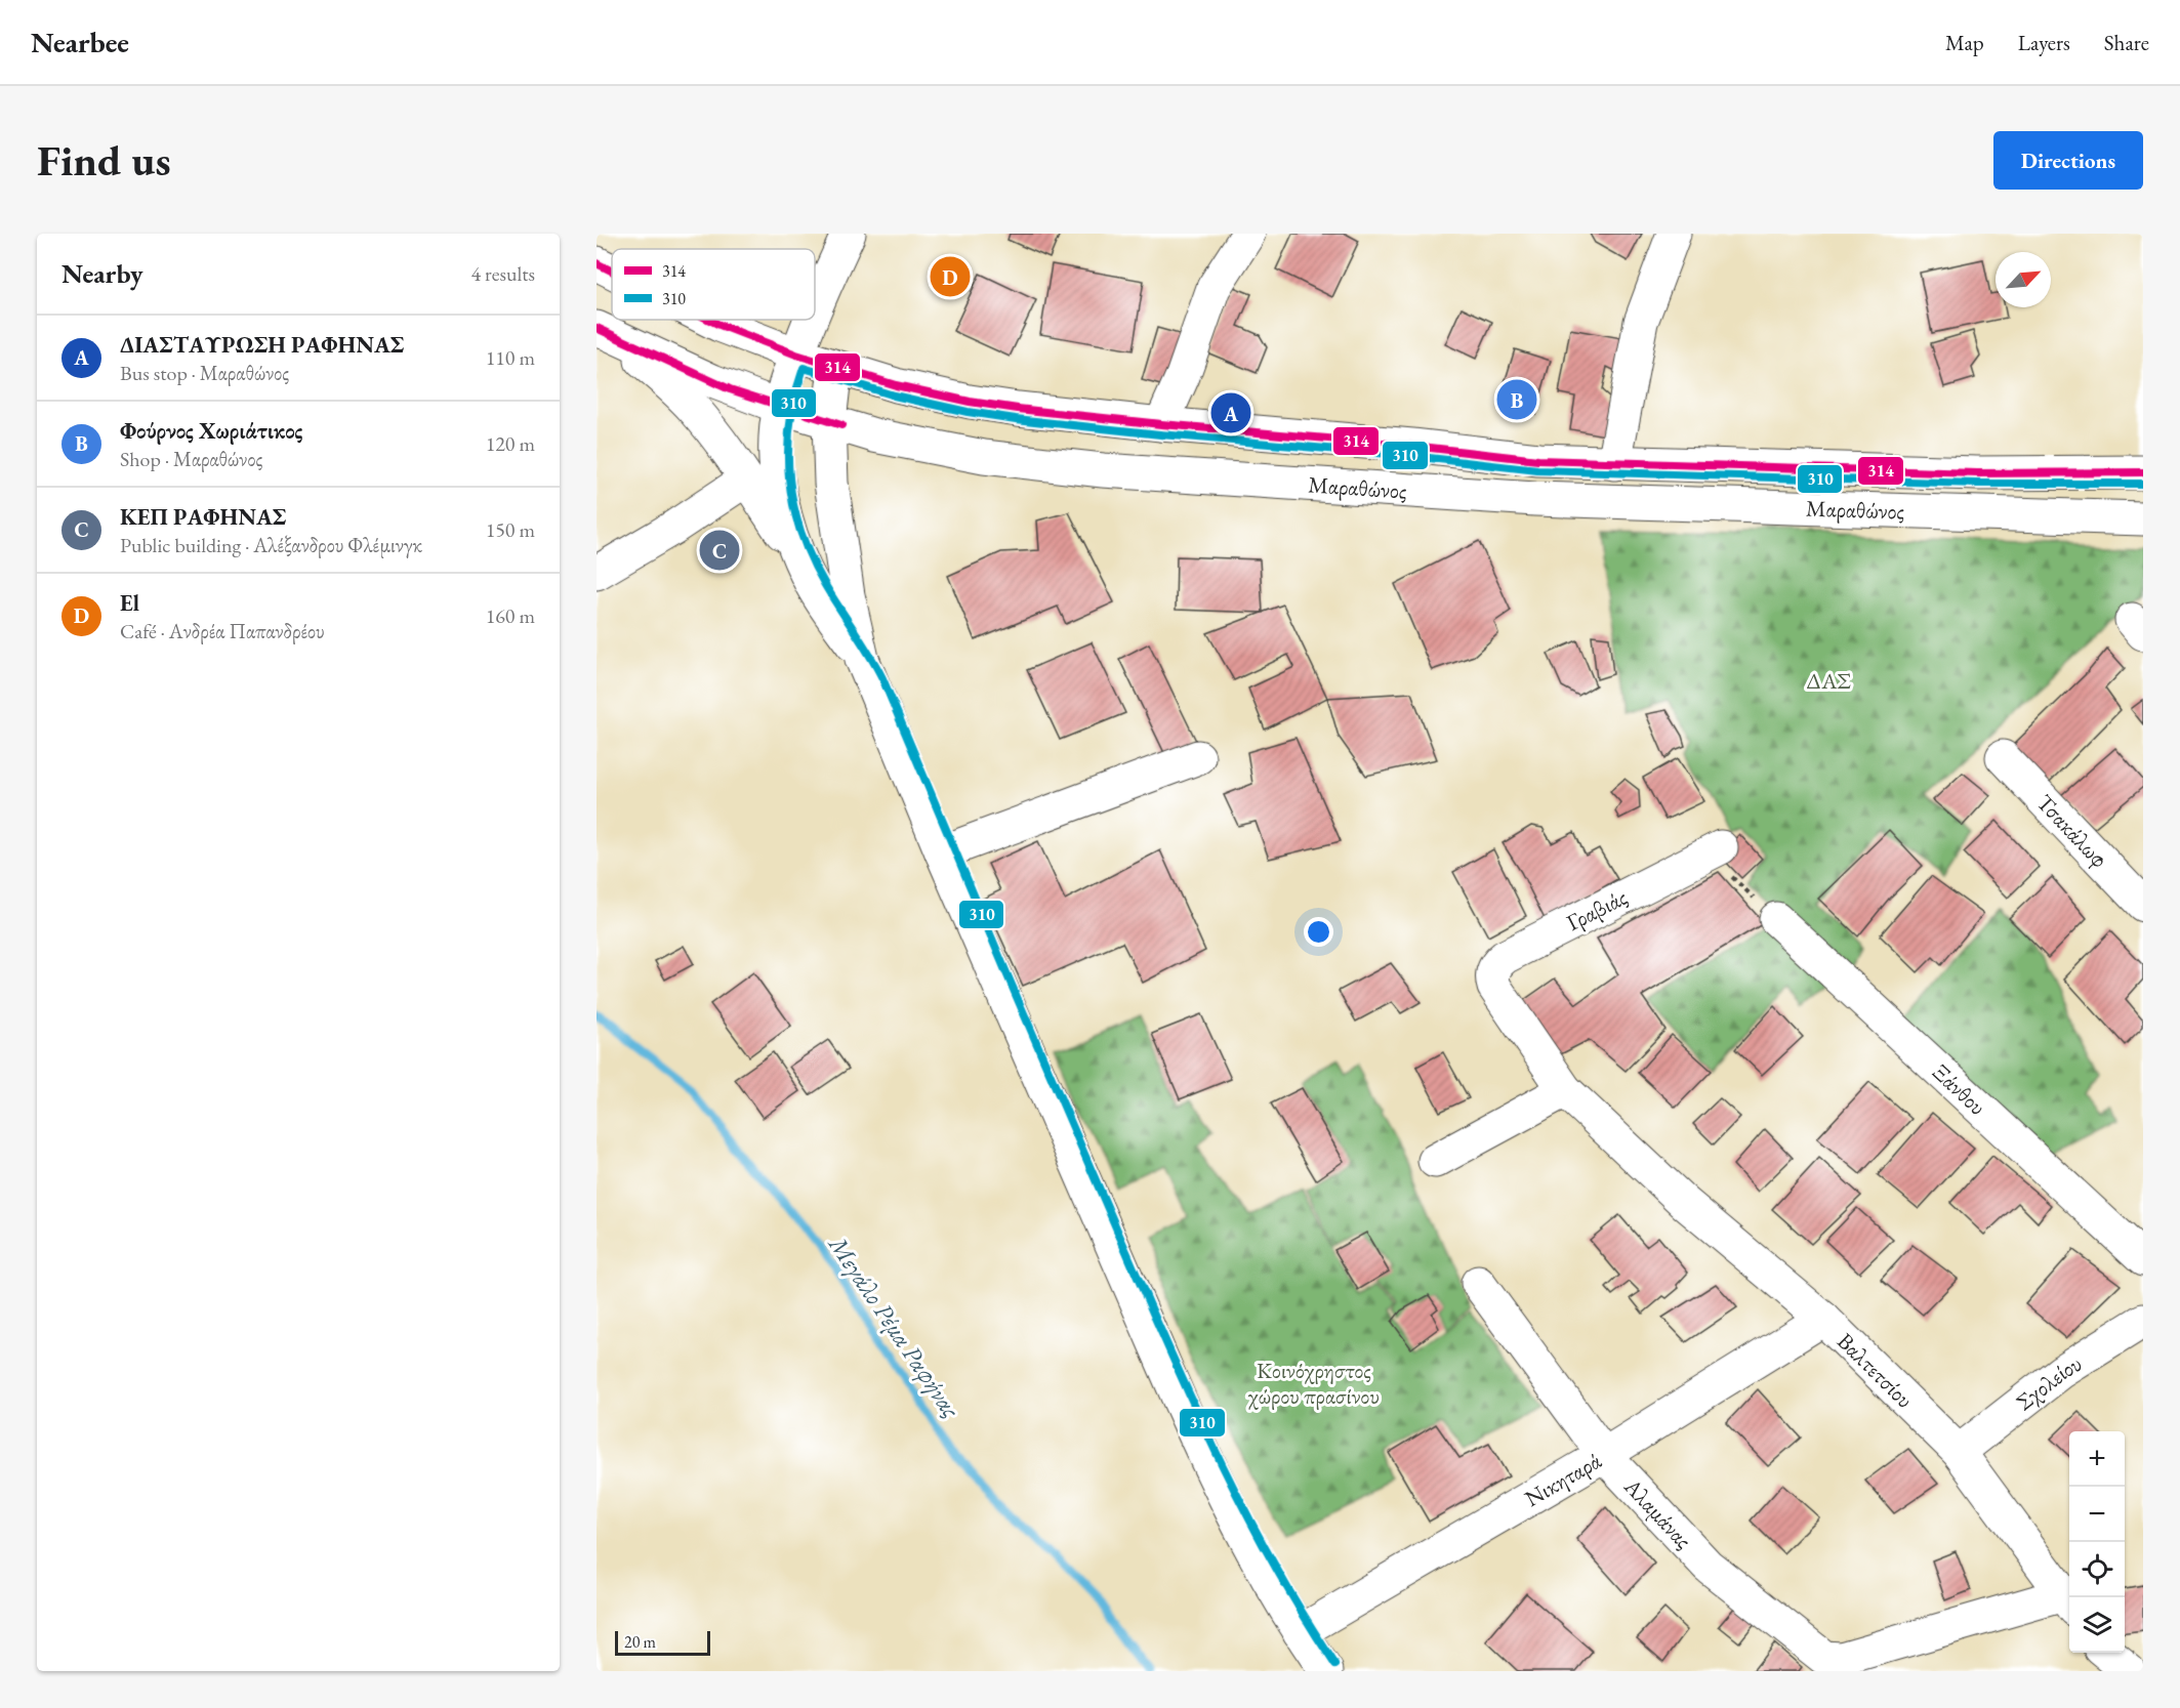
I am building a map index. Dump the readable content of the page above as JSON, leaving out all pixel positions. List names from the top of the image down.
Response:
{
  "streets": {
    "main road": [
      "Μαραθώνος",
      "Τσακάλωφ",
      "Γραβιάς",
      "Ξάνθου",
      "Βαλτετσίου",
      "Σχολείου",
      "Νικηταρά",
      "Αλαμάνας"
    ]
  },
  "crossings": [
    ["Γραβιάς", "Βαλτετσίου"],
    ["Βαλτετσίου", "Σχολείου"],
    ["Βαλτετσίου", "Νικηταρά"],
    ["Βαλτετσίου", "Αλαμάνας"],
    ["Νικηταρά", "Αλαμάνας"]
  ],
  "water": ["Μεγάλο Ρέμα Ραφήνας"],
  "parks": ["ΔΑΣ", "Κοινόχρηστος χώρου πρασίνου"],
  "lines": ["transit line 314", "transit line 310"],
  "legend": ["314", "310"],
  "scale_bar": "20 m",
  "north": "top right",
  "page": {
    "header": "Nearbee",
    "nav": ["Map", "Layers", "Share"],
    "buttons": "Directions",
    "title": "Find us",
    "heading": ["Nearby", "4 results"],
    "pins": [
      "D",
      "B",
      "A",
      "C"
    ],
    "list": [
      {
        "mark": "A",
        "name": "ΔΙΑΣΤΑΥΡΩΣΗ ΡΑΦΗΝΑΣ",
        "note": "Bus stop · Μαραθώνος",
        "value": "110 m"
      },
      {
        "mark": "B",
        "name": "Φούρνος Χωριάτικος",
        "note": "Shop · Μαραθώνος",
        "value": "120 m"
      },
      {
        "mark": "C",
        "name": "ΚΕΠ ΡΑΦΗΝΑΣ",
        "note": "Public building · Αλέξανδρου Φλέμινγκ",
        "value": "150 m"
      },
      {
        "mark": "D",
        "name": "El",
        "note": "Café · Ανδρέα Παπανδρέου",
        "value": "160 m"
      }
    ],
    "map_buttons": ["+", "−"],
    "scale": "20 m"
  }
}
